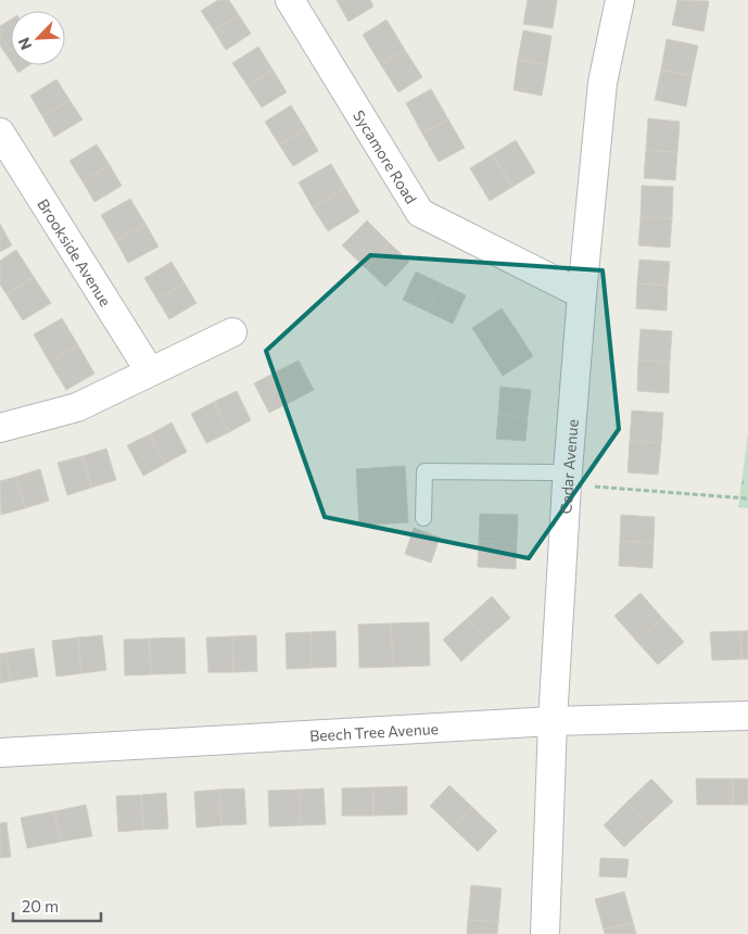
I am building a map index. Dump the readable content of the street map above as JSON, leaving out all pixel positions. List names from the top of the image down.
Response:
{
  "streets": {
    "street": [
      "Sycamore Road",
      "Brookside Avenue",
      "Cedar Avenue",
      "Beech Tree Avenue"
    ]
  },
  "crossings": [
    ["Sycamore Road", "Cedar Avenue"],
    ["Cedar Avenue", "Beech Tree Avenue"]
  ],
  "scale_bar": "20 m",
  "north": "bottom left"
}
